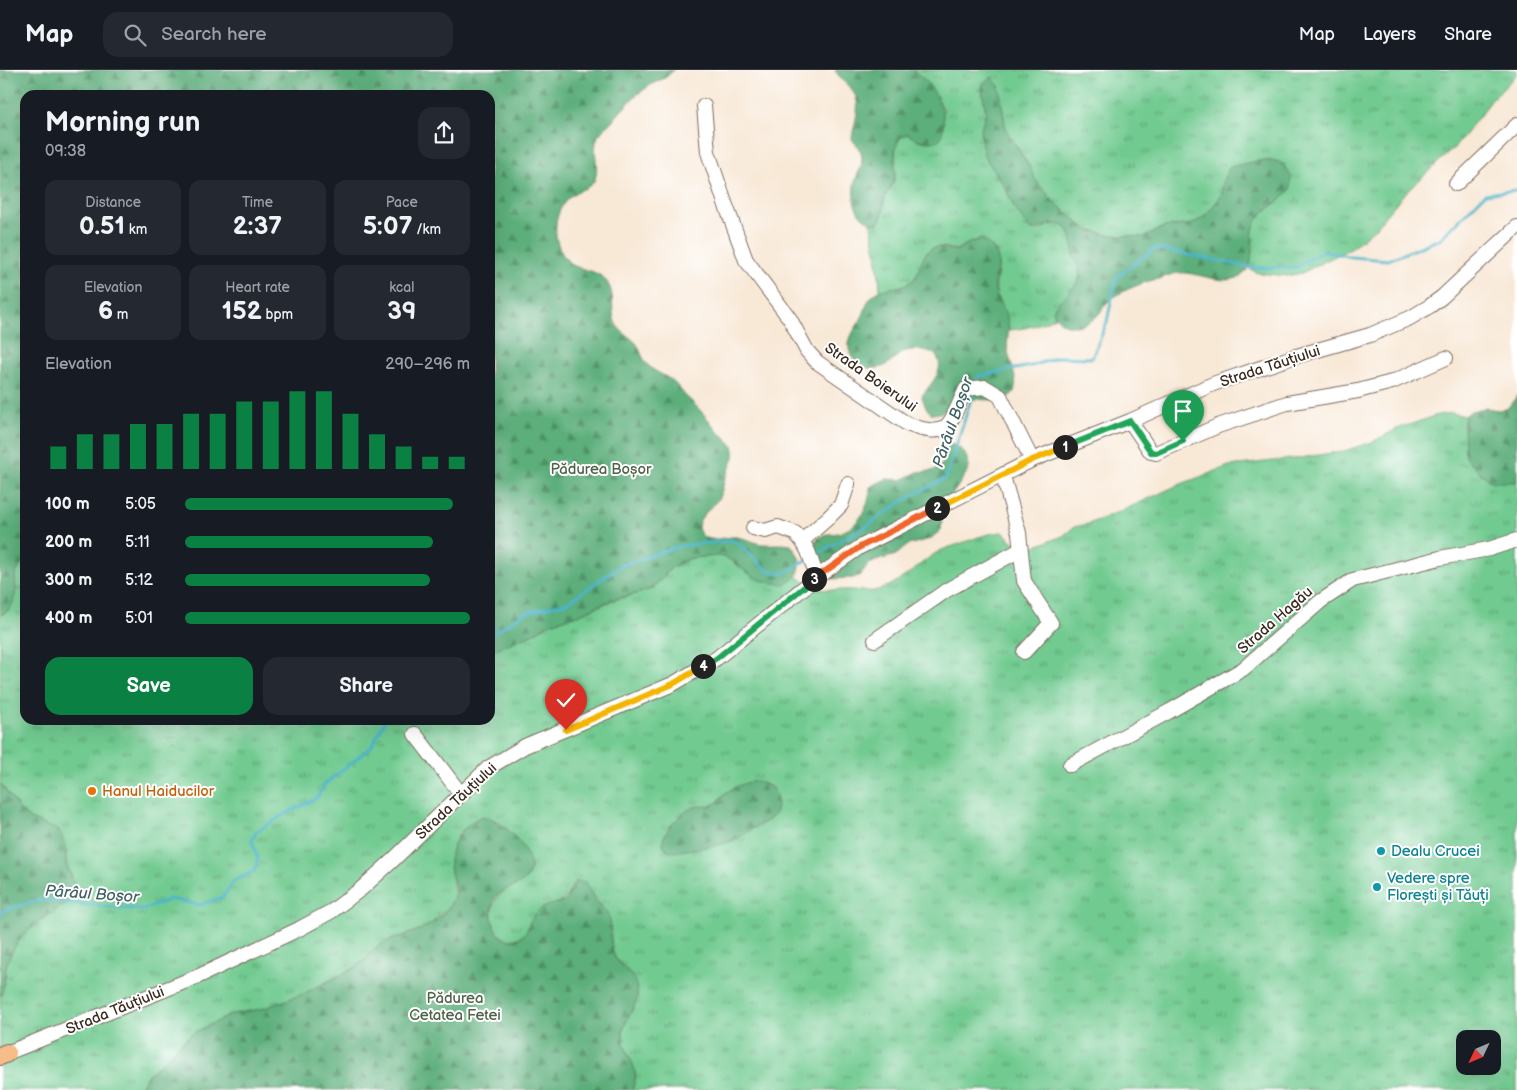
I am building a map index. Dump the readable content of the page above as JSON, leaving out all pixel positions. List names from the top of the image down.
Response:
{
  "streets": {
    "street": ["Strada Tăuțiului", "Strada Boierului", "Strada Hagău"]
  },
  "crossings": [
    ["Strada Tăuțiului", "Strada Boierului"]
  ],
  "water": ["Pârâul Boșor"],
  "parks": ["Pădurea Boșor", "Pădurea Cetatea Fetei"],
  "places": ["Hanul Haiducilor", "Dealu Crucei", "Vedere spre Florești și Tăuți"],
  "north": "bottom left",
  "page": {
    "header": "Map",
    "search": "Search here",
    "nav": ["Map", "Layers", "Share"],
    "heading": ["Morning run", "09:38"],
    "stats": [
      ["Distance", "0.51 km"],
      ["Time", "2:37"],
      ["Pace", "5:07 /km"],
      ["Elevation", "6 m"],
      ["Heart rate", "152 bpm"],
      ["kcal", "39"]
    ],
    "chart": ["Elevation", "290–296 m"],
    "pins": [
      "1",
      "2",
      "3",
      "4"
    ],
    "list": [
      {
        "name": "100 m",
        "note": "5:05"
      },
      {
        "name": "200 m",
        "note": "5:11"
      },
      {
        "name": "300 m",
        "note": "5:12"
      },
      {
        "name": "400 m",
        "note": "5:01"
      }
    ],
    "buttons": ["Save", "Share"]
  }
}
